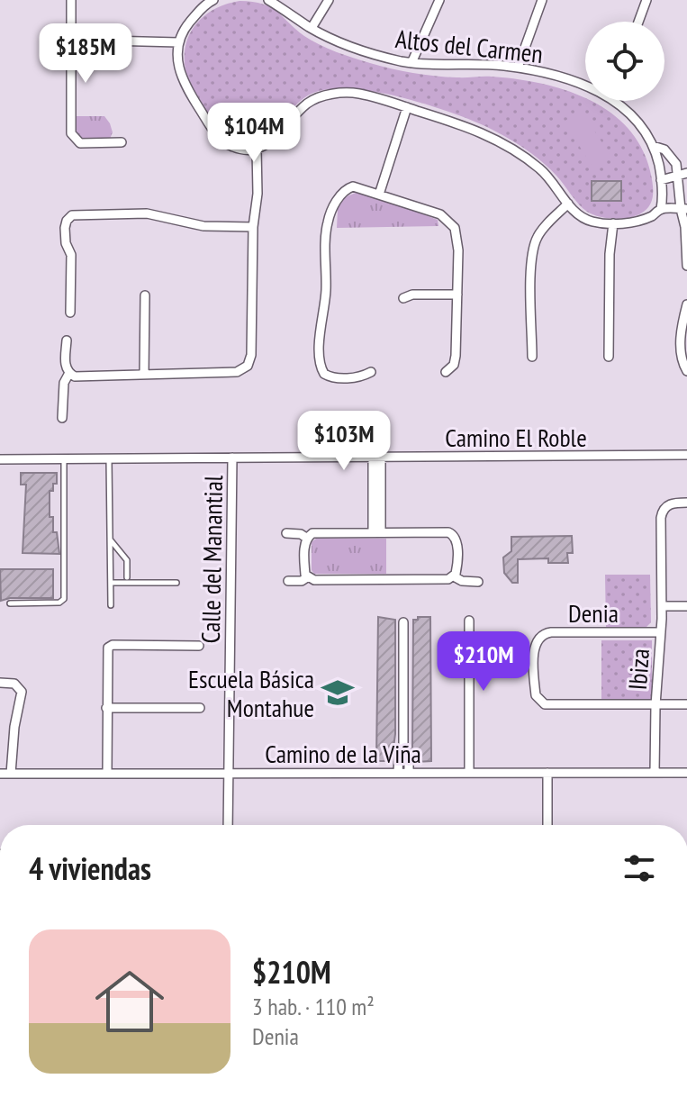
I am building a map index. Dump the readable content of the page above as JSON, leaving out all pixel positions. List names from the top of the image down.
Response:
{
  "streets": {
    "street": [
      "Altos del Carmen",
      "Camino El Roble",
      "Calle del Manantial",
      "Denia",
      "Ibiza",
      "Camino de la Viña"
    ]
  },
  "crossings": [
    ["Camino El Roble", "Calle del Manantial"],
    ["Calle del Manantial", "Camino de la Viña"],
    ["Denia", "Ibiza"],
    ["Ibiza", "Camino de la Viña"]
  ],
  "places": {
    "school or university": ["Escuela Básica Montahue"]
  },
  "page": {
    "price": [
      "$185M",
      "$104M",
      "$103M",
      "$210M"
    ],
    "heading": "4 viviendas",
    "list": [
      {
        "name": "$210M",
        "note": "3 hab. · 110 m² · Denia"
      }
    ]
  }
}
